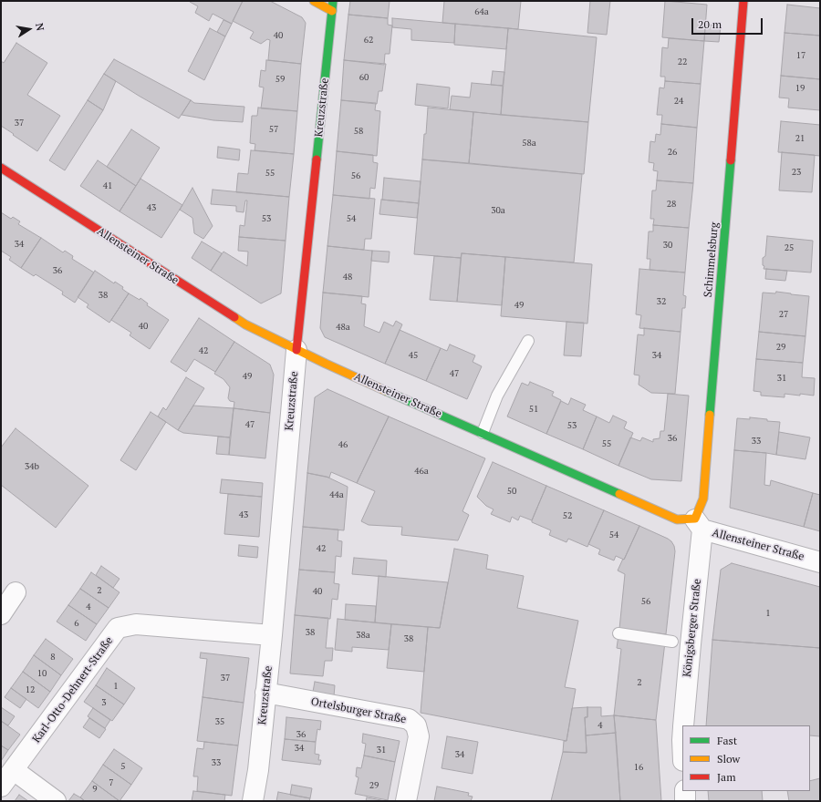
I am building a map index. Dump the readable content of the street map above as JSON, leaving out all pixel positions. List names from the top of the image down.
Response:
{
  "streets": {
    "street": [
      "Kreuzstraße",
      "Allensteiner Straße",
      "Schimmelsburg",
      "Königsberger Straße",
      "Karl-Otto-Dehnert-Straße",
      "Ortelsburger Straße"
    ]
  },
  "crossings": [
    ["Kreuzstraße", "Allensteiner Straße"],
    ["Kreuzstraße", "Karl-Otto-Dehnert-Straße"],
    ["Kreuzstraße", "Ortelsburger Straße"],
    ["Allensteiner Straße", "Schimmelsburg"],
    ["Allensteiner Straße", "Königsberger Straße"],
    ["Schimmelsburg", "Königsberger Straße"]
  ],
  "house_numbers": [
    "64a",
    "40",
    "62",
    "17",
    "22",
    "60",
    "59",
    "19",
    "24",
    "37",
    "57",
    "58",
    "21",
    "58a",
    "26",
    "23",
    "55",
    "56",
    "41",
    "28",
    "43",
    "30a",
    "53",
    "54",
    "34",
    "30",
    "25",
    "36",
    "48",
    "38",
    "32",
    "49",
    "27",
    "40",
    "48a",
    "29",
    "42",
    "45",
    "34",
    "47",
    "49",
    "31",
    "51",
    "47",
    "53",
    "36",
    "33",
    "55",
    "46",
    "34b",
    "46a",
    "50",
    "44a",
    "43",
    "52",
    "54",
    "42",
    "2",
    "40",
    "56",
    "4",
    "1",
    "6",
    "38",
    "38a",
    "38",
    "8",
    "10",
    "37",
    "2",
    "1",
    "12",
    "3",
    "35",
    "4",
    "36",
    "34",
    "31",
    "34",
    "33",
    "5",
    "16",
    "7",
    "29",
    "9"
  ],
  "legend": ["Fast", "Slow", "Jam"],
  "scale_bar": "20 m",
  "north": "right"
}
